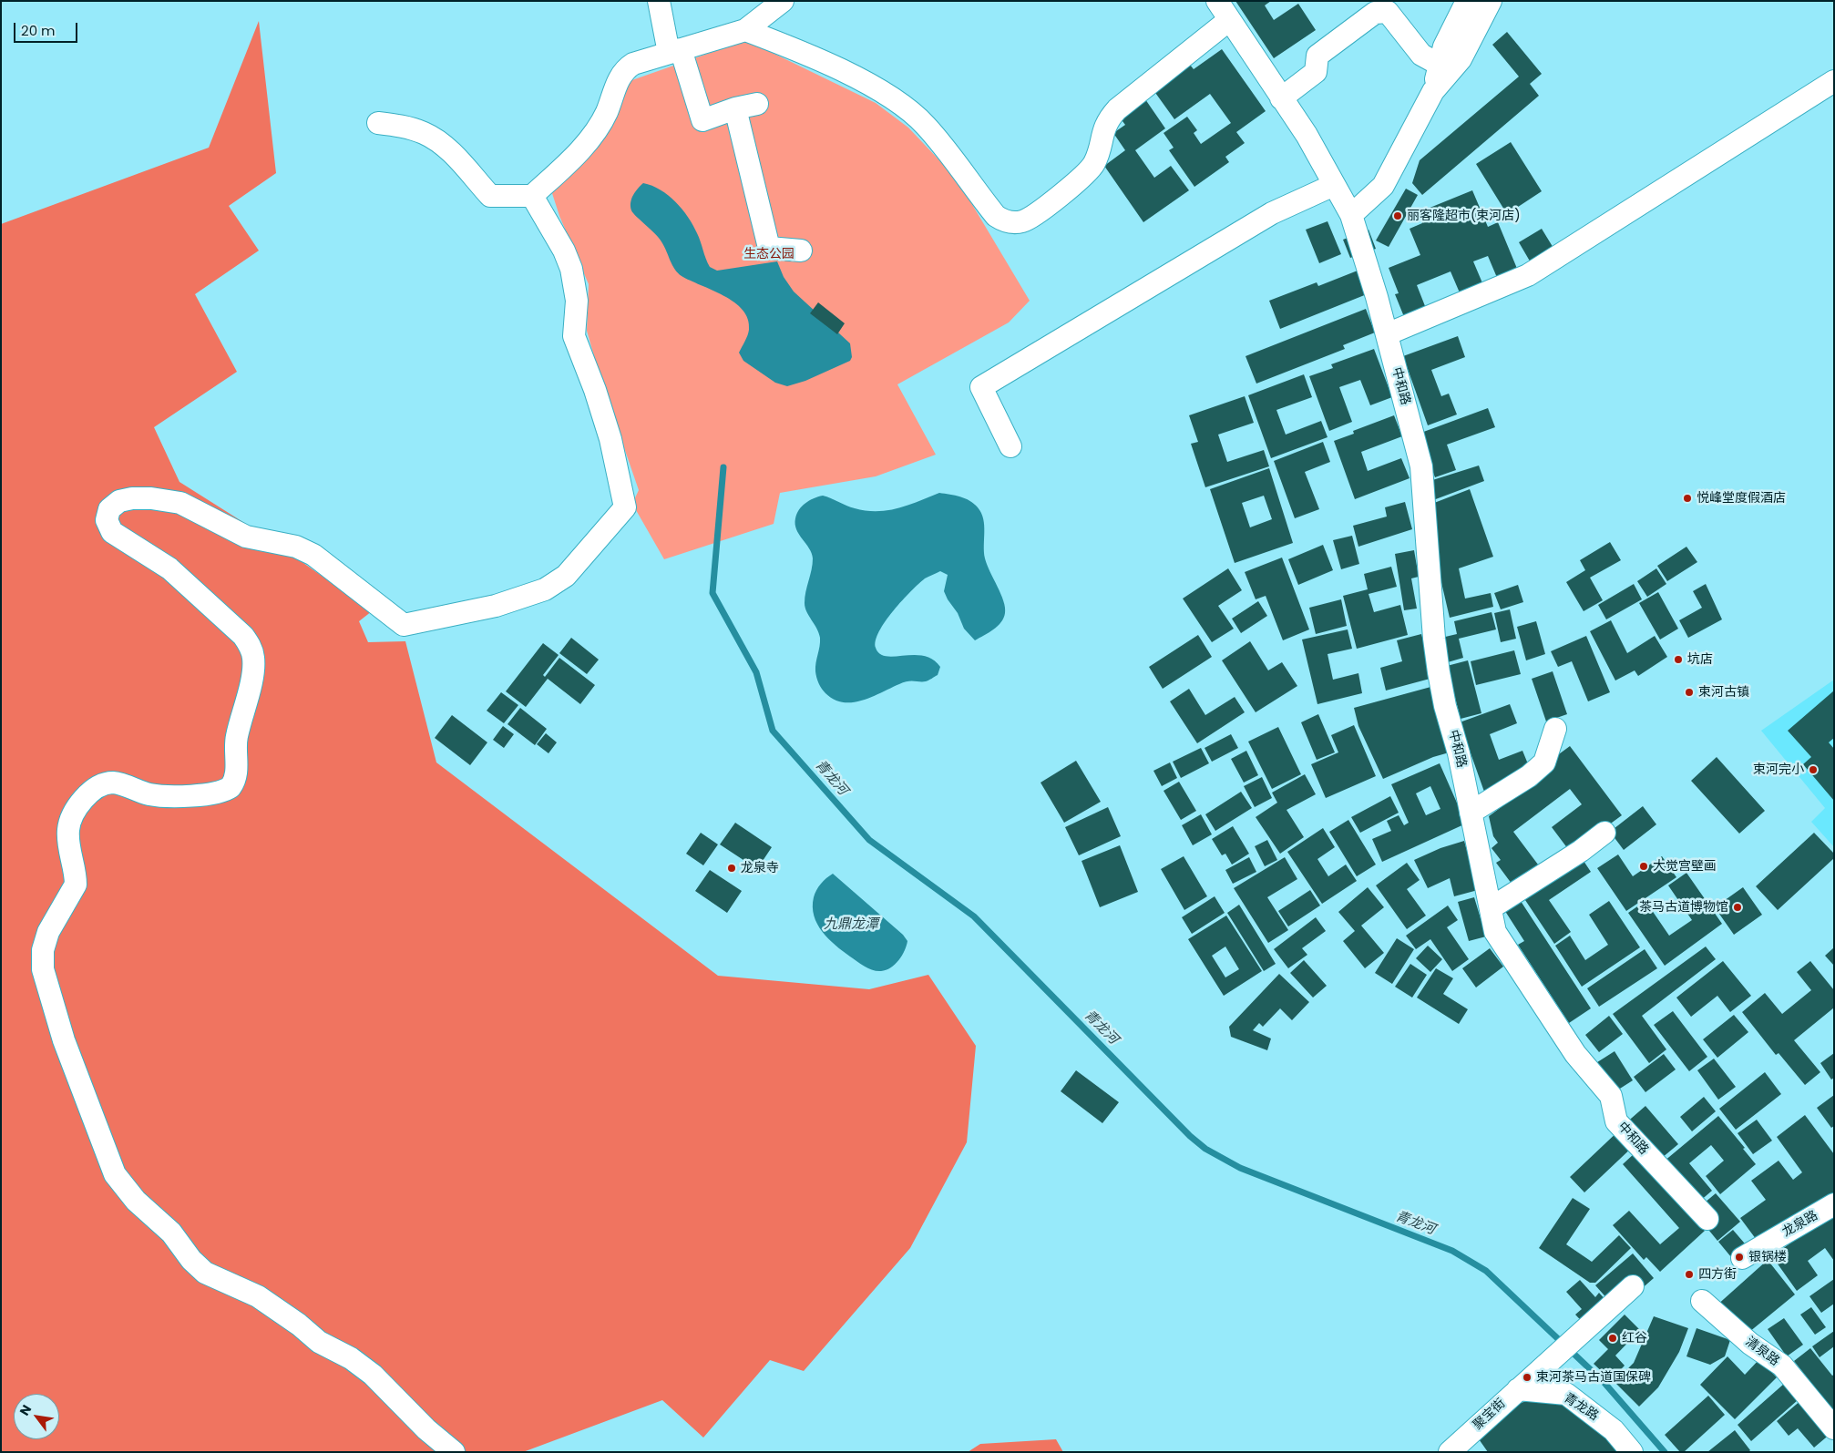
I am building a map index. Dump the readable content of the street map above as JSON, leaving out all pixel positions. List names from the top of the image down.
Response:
{
  "streets": {
    "street": [
      "中和路",
      "龙泉路",
      "清泉路",
      "青龙路",
      "聚宝街"
    ]
  },
  "crossings": [
    ["青龙路", "聚宝街"]
  ],
  "water": ["青龙河", "九鼎龙潭"],
  "parks": ["生态公园"],
  "places": [
    "丽客隆超市(束河店)",
    "悦峰堂度假酒店",
    "坑店",
    "束河古镇",
    "束河完小",
    "大觉宫壁画",
    "龙泉寺",
    "茶马古道博物馆",
    "银锅楼",
    "四方街",
    "红谷",
    "束河茶马古道国保碑"
  ],
  "scale_bar": "20 m",
  "north": "top left"
}
